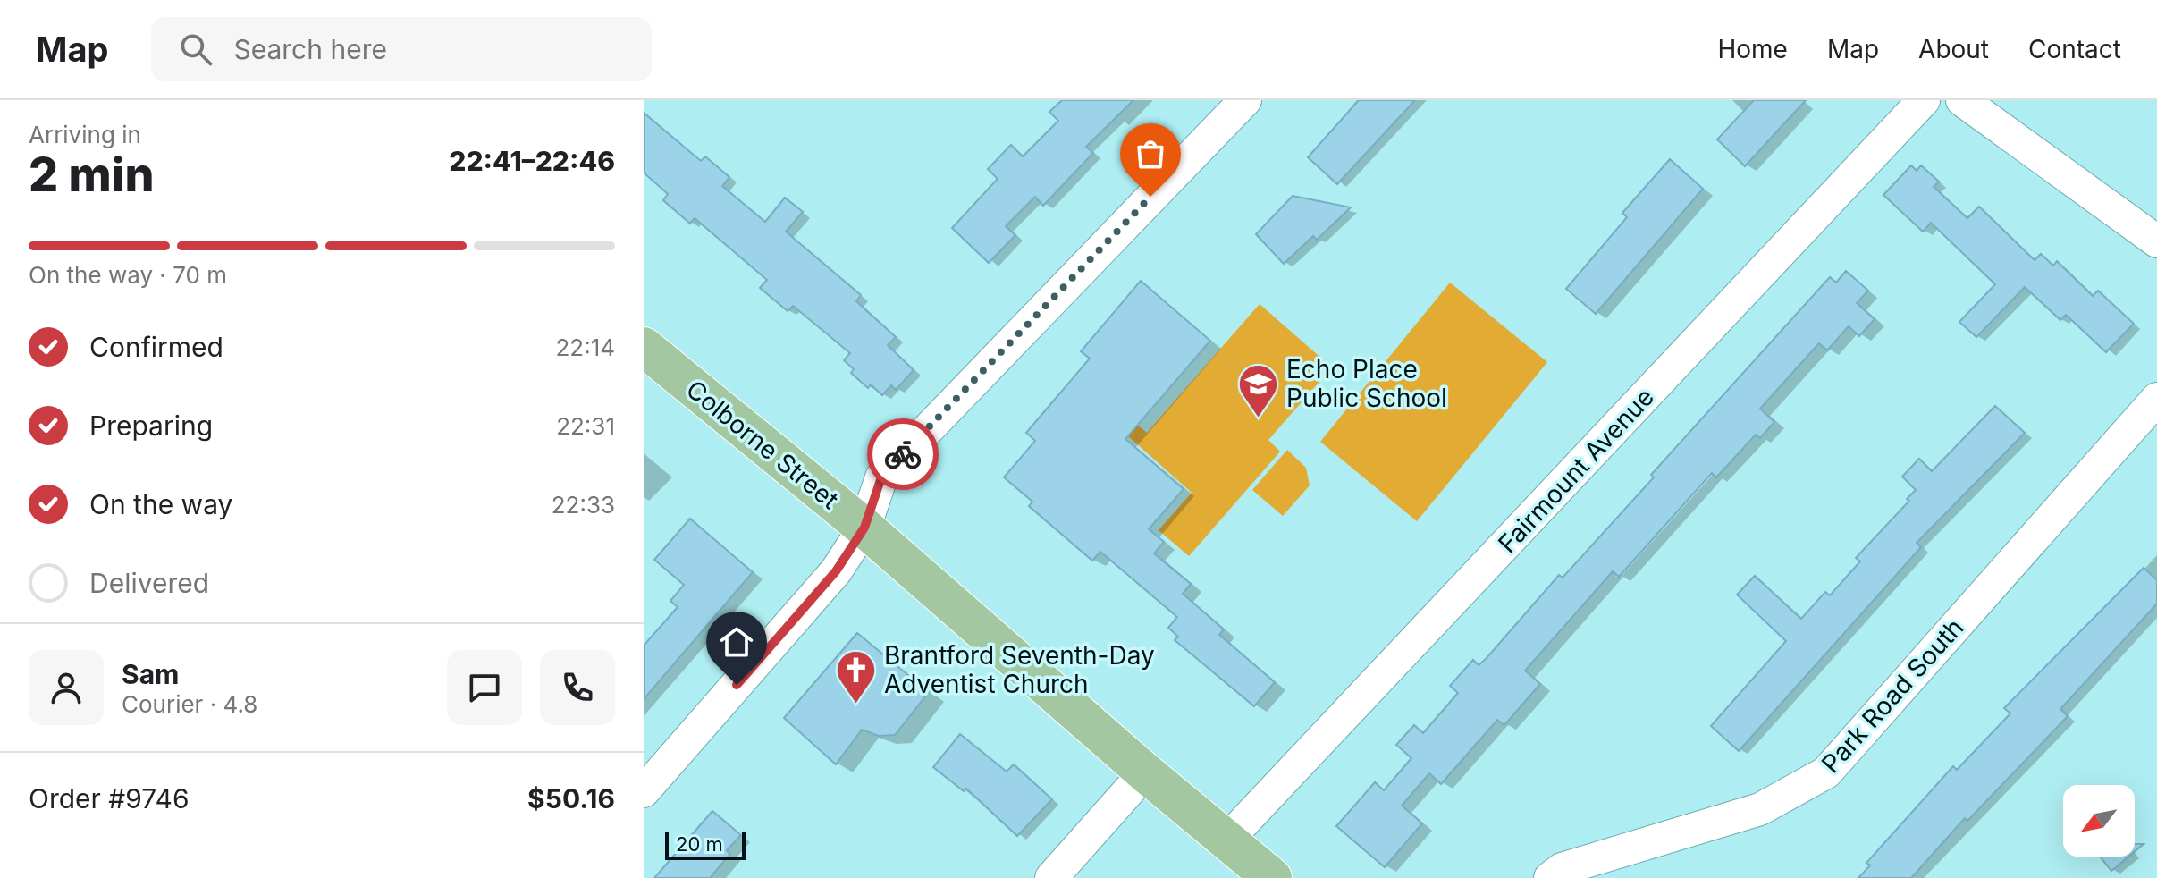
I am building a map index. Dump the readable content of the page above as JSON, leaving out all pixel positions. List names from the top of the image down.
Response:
{
  "streets": {
    "main road": ["Colborne Street"],
    "street": ["Fairmount Avenue", "Park Road South"]
  },
  "crossings": [
    ["Colborne Street", "Fairmount Avenue"]
  ],
  "places": {
    "school or university": ["Echo Place Public School"],
    "church": ["Brantford Seventh-Day Adventist Church"]
  },
  "scale_bar": "20 m",
  "north": "bottom left",
  "page": {
    "header": "Map",
    "search": "Search here",
    "nav": [
      "Home",
      "Map",
      "About",
      "Contact"
    ],
    "heading": ["2 min", "Arriving in", "22:41–22:46"],
    "panel": [
      "Sam",
      "Courier · 4.8",
      "Order #9746",
      "$50.16"
    ],
    "bar": "On the way · 70 m",
    "list": [
      ["Confirmed", "22:14"],
      ["Preparing", "22:31"],
      ["On the way", "22:33"],
      "Delivered"
    ],
    "scale": "20 m"
  }
}
